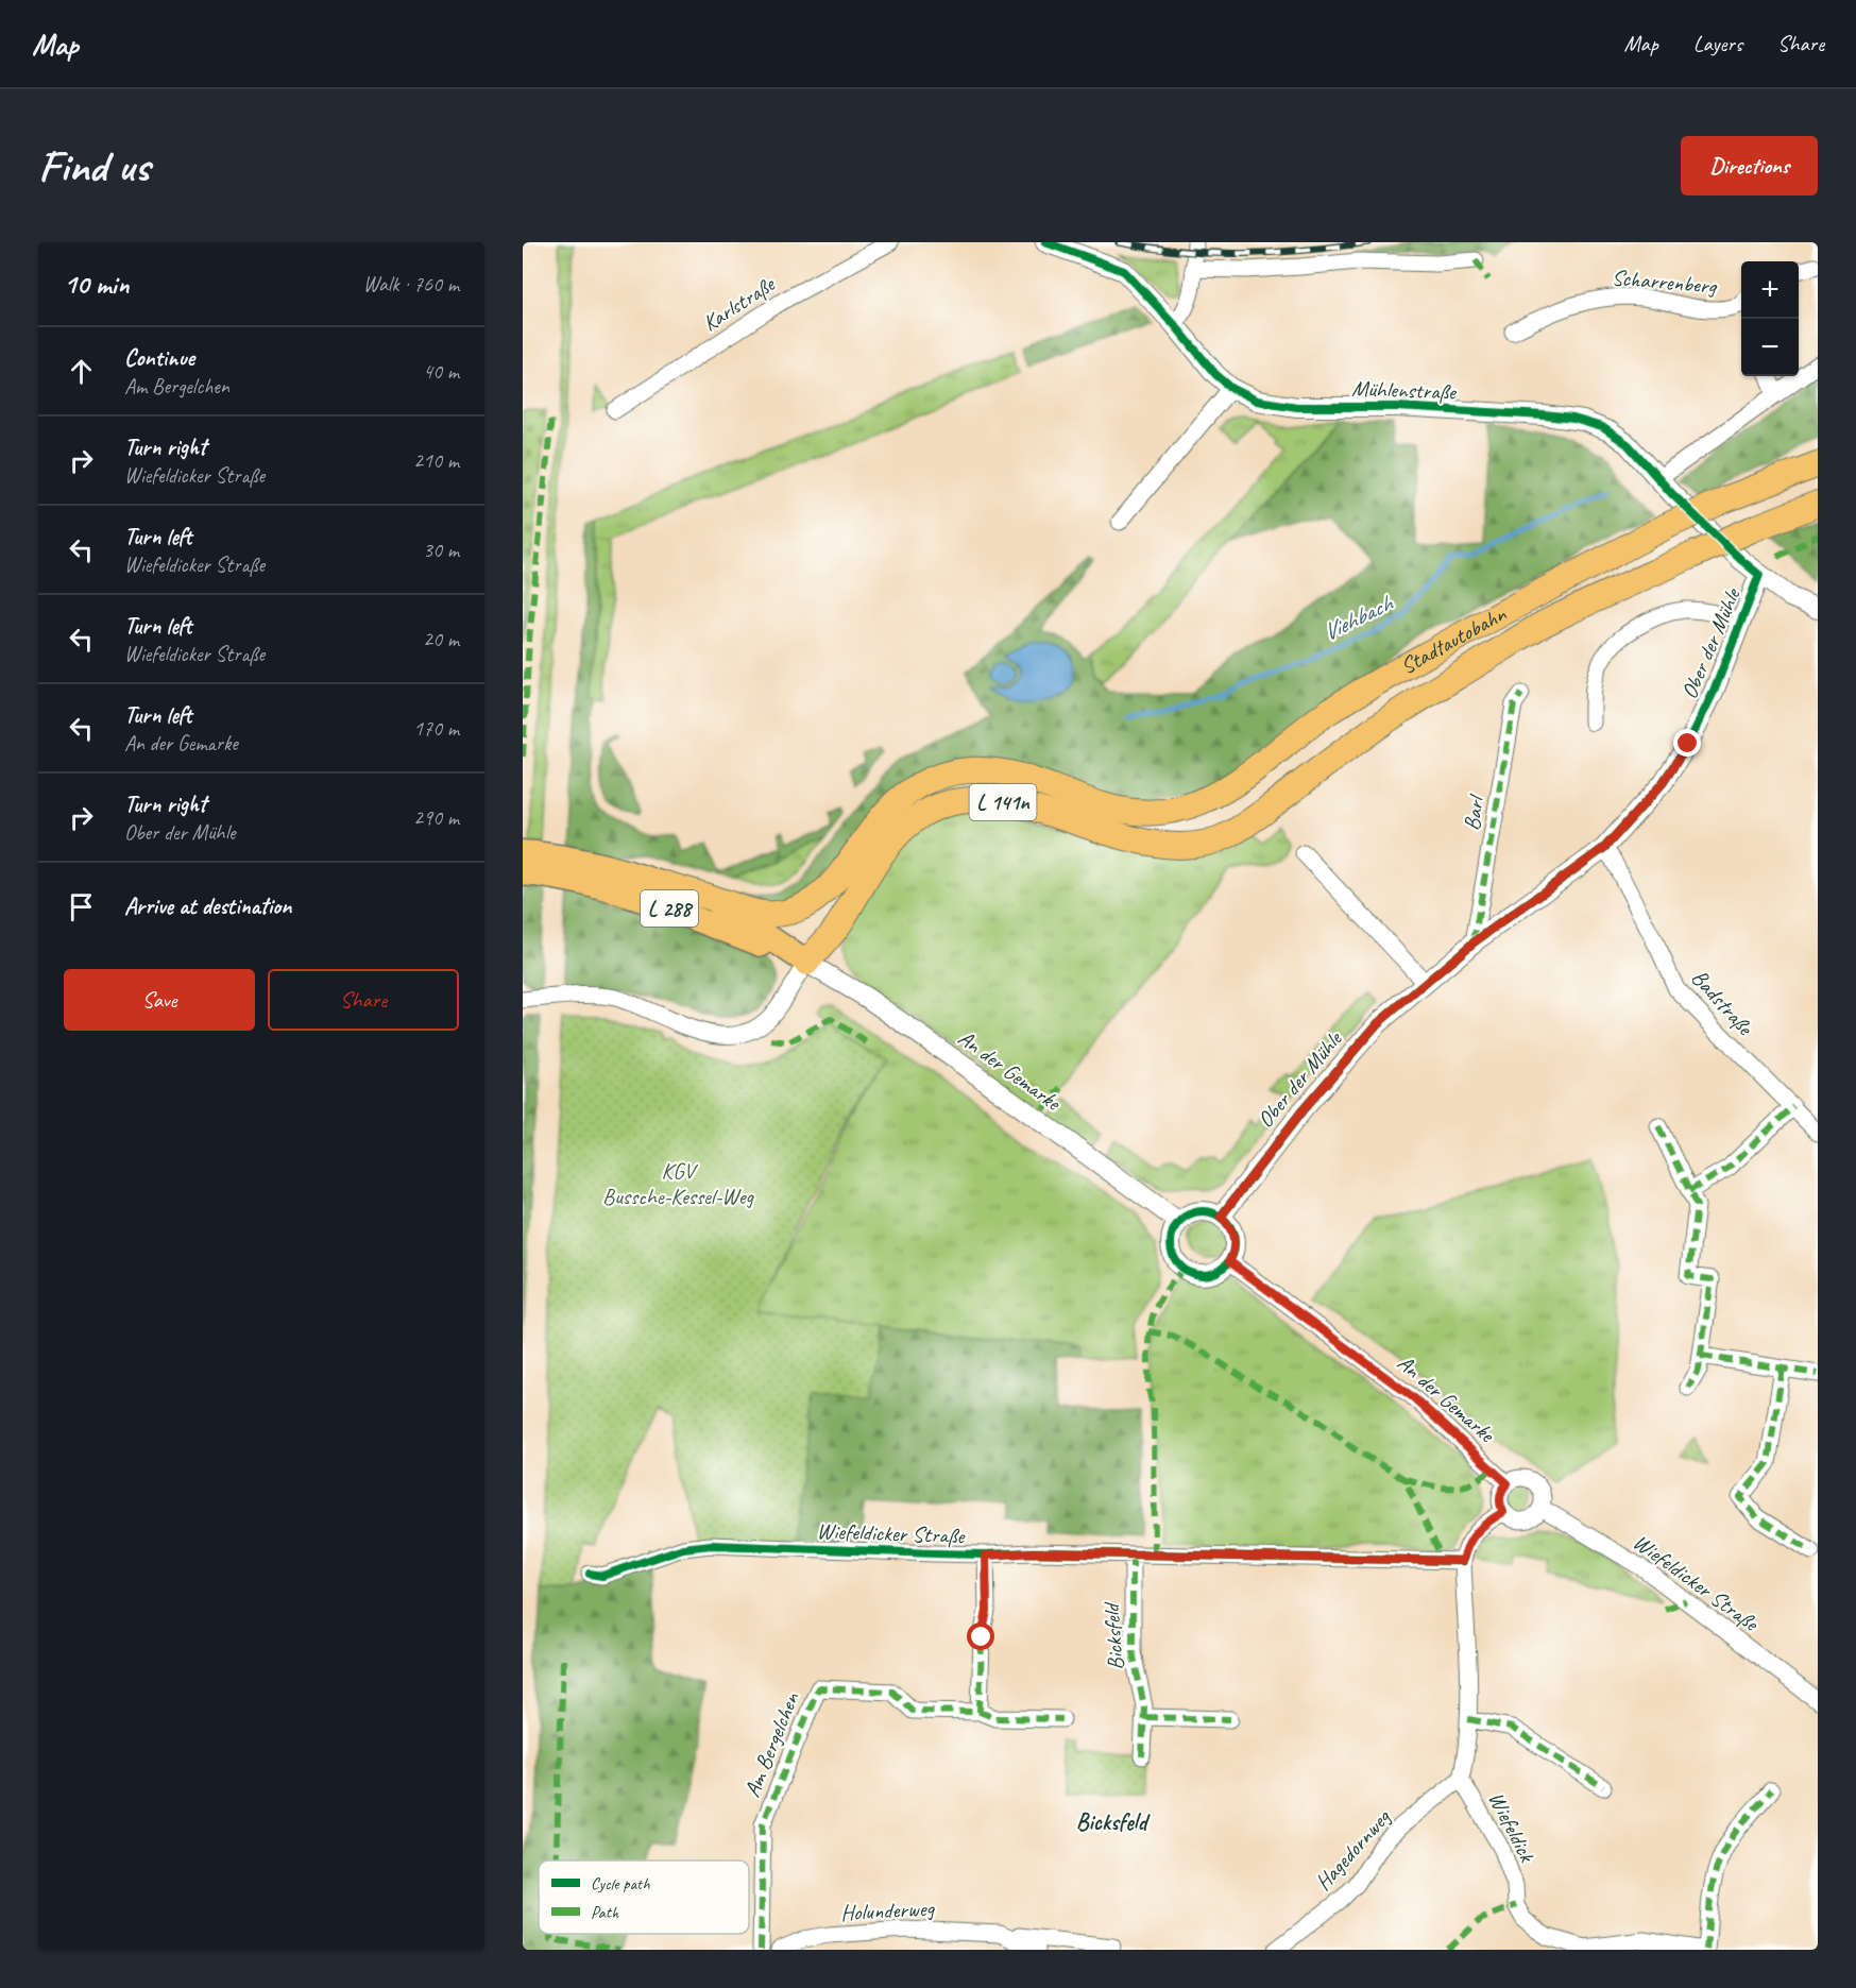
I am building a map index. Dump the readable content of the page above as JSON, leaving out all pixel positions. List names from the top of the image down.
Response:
{
  "streets": {
    "highway": ["Stadtautobahn", "L 141n", "L 288"],
    "street": [
      "Scharrenberg",
      "Karlstraße",
      "Mühlenstraße",
      "Ober der Mühle",
      "Barl",
      "Badstraße",
      "An der Gemarke",
      "Wiefeldicker Straße",
      "Bicksfeld",
      "Am Bergelchen",
      "Wiefeldick",
      "Hagedornweg",
      "Holunderweg"
    ]
  },
  "crossings": [
    ["Mühlenstraße", "Ober der Mühle"],
    ["Stadtautobahn", "L 288"],
    ["Stadtautobahn", "An der Gemarke"],
    ["Ober der Mühle", "Barl"],
    ["Ober der Mühle", "Badstraße"],
    ["Ober der Mühle", "An der Gemarke"],
    ["L 288", "An der Gemarke"],
    ["An der Gemarke", "Wiefeldicker Straße"],
    ["Wiefeldicker Straße", "Bicksfeld"],
    ["Wiefeldicker Straße", "Wiefeldick"],
    ["Wiefeldick", "Hagedornweg"]
  ],
  "districts": ["Bicksfeld"],
  "water": ["Viehbach"],
  "parks": ["KGV Bussche-Kessel-Weg"],
  "legend": ["Cycle path", "Path"],
  "page": {
    "header": "Map",
    "nav": ["Map", "Layers", "Share"],
    "buttons": [
      "Directions",
      ["Save", "Share"]
    ],
    "title": "Find us",
    "heading": ["10 min", "Walk · 760 m"],
    "map_buttons": ["+", "−"],
    "list": [
      ["Continue", "Am Bergelchen", "40 m"],
      ["Turn right", "Wiefeldicker Straße", "210 m"],
      ["Turn left", "Wiefeldicker Straße", "30 m"],
      ["Turn left", "Wiefeldicker Straße", "20 m"],
      ["Turn left", "An der Gemarke", "170 m"],
      ["Turn right", "Ober der Mühle", "290 m"],
      "Arrive at destination"
    ]
  }
}
